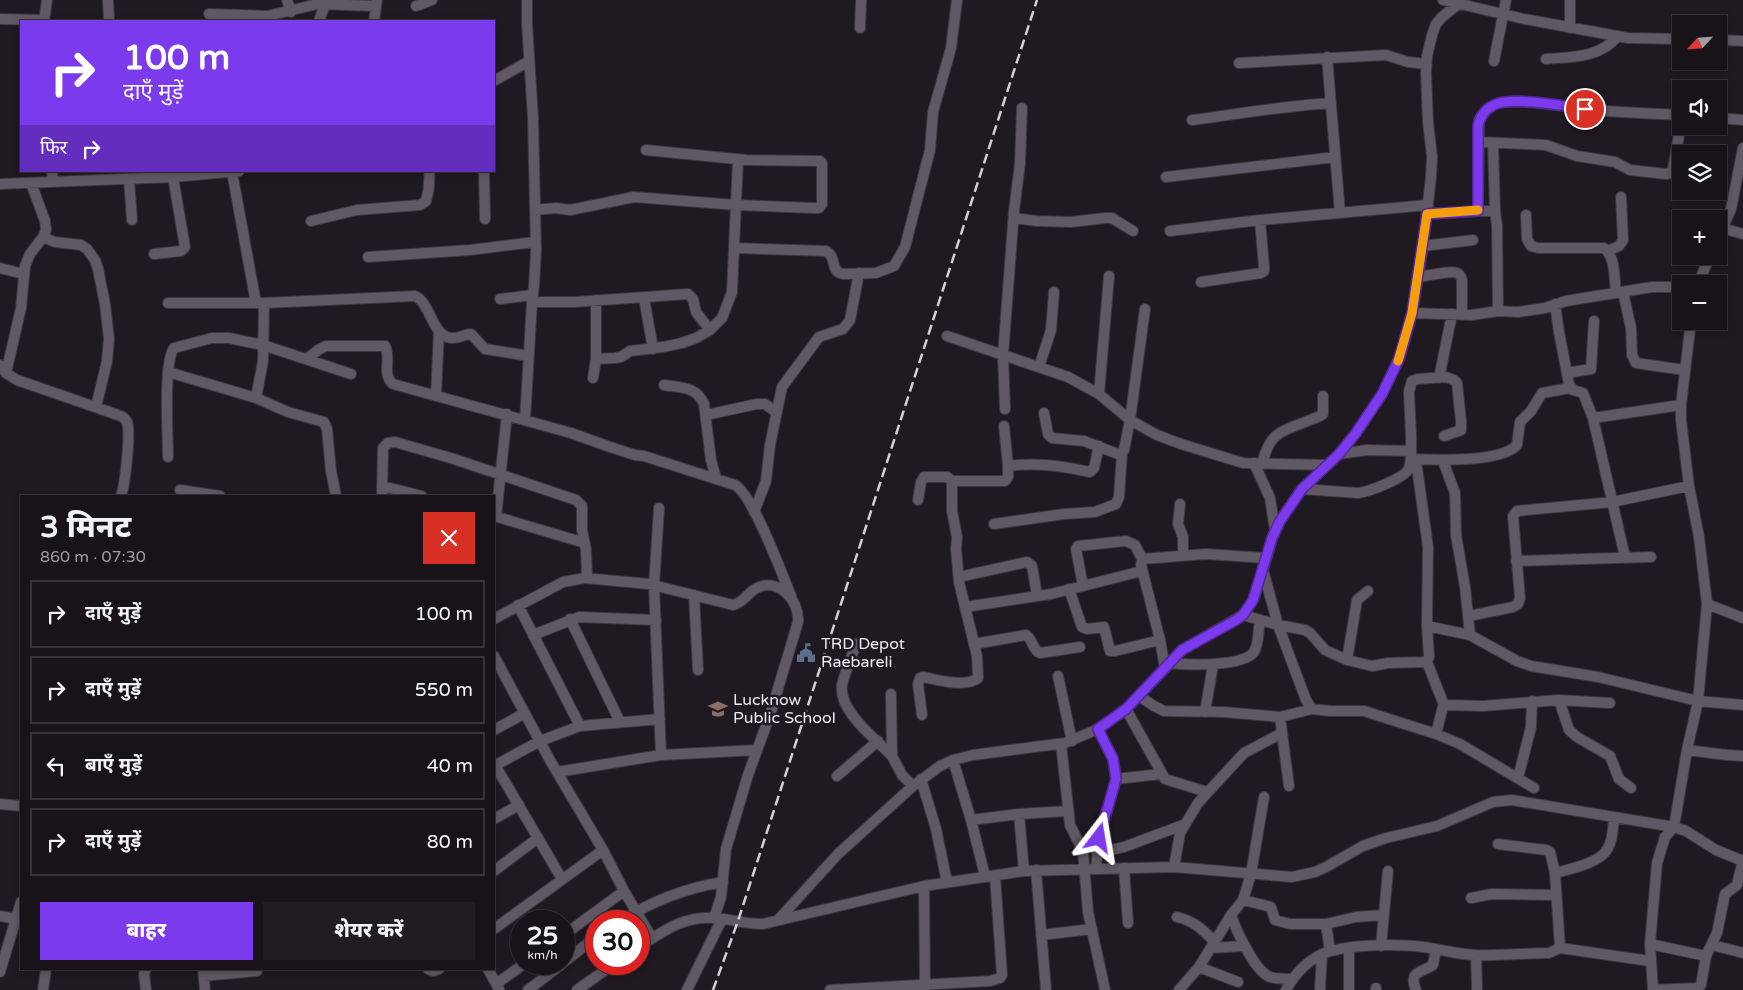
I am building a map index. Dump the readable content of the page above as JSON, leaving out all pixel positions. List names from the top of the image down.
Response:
{
  "places": {
    "public building": ["TRD Depot Raebareli"],
    "school or university": ["Lucknow Public School"]
  },
  "north": "bottom left",
  "page": {
    "map_buttons": ["+", "−"],
    "turn": ["100 m", "दाएँ मुड़ें"],
    "then": "फिर",
    "heading": ["3 मिनट", "860 m · 07:30"],
    "list": [
      {
        "name": "दाएँ मुड़ें",
        "value": "100 m"
      },
      {
        "name": "दाएँ मुड़ें",
        "value": "550 m"
      },
      {
        "name": "बाएँ मुड़ें",
        "value": "40 m"
      },
      {
        "name": "दाएँ मुड़ें",
        "value": "80 m"
      }
    ],
    "buttons": ["बाहर", "शेयर करें"],
    "speed": "25 km/h",
    "limit": "30"
  }
}
